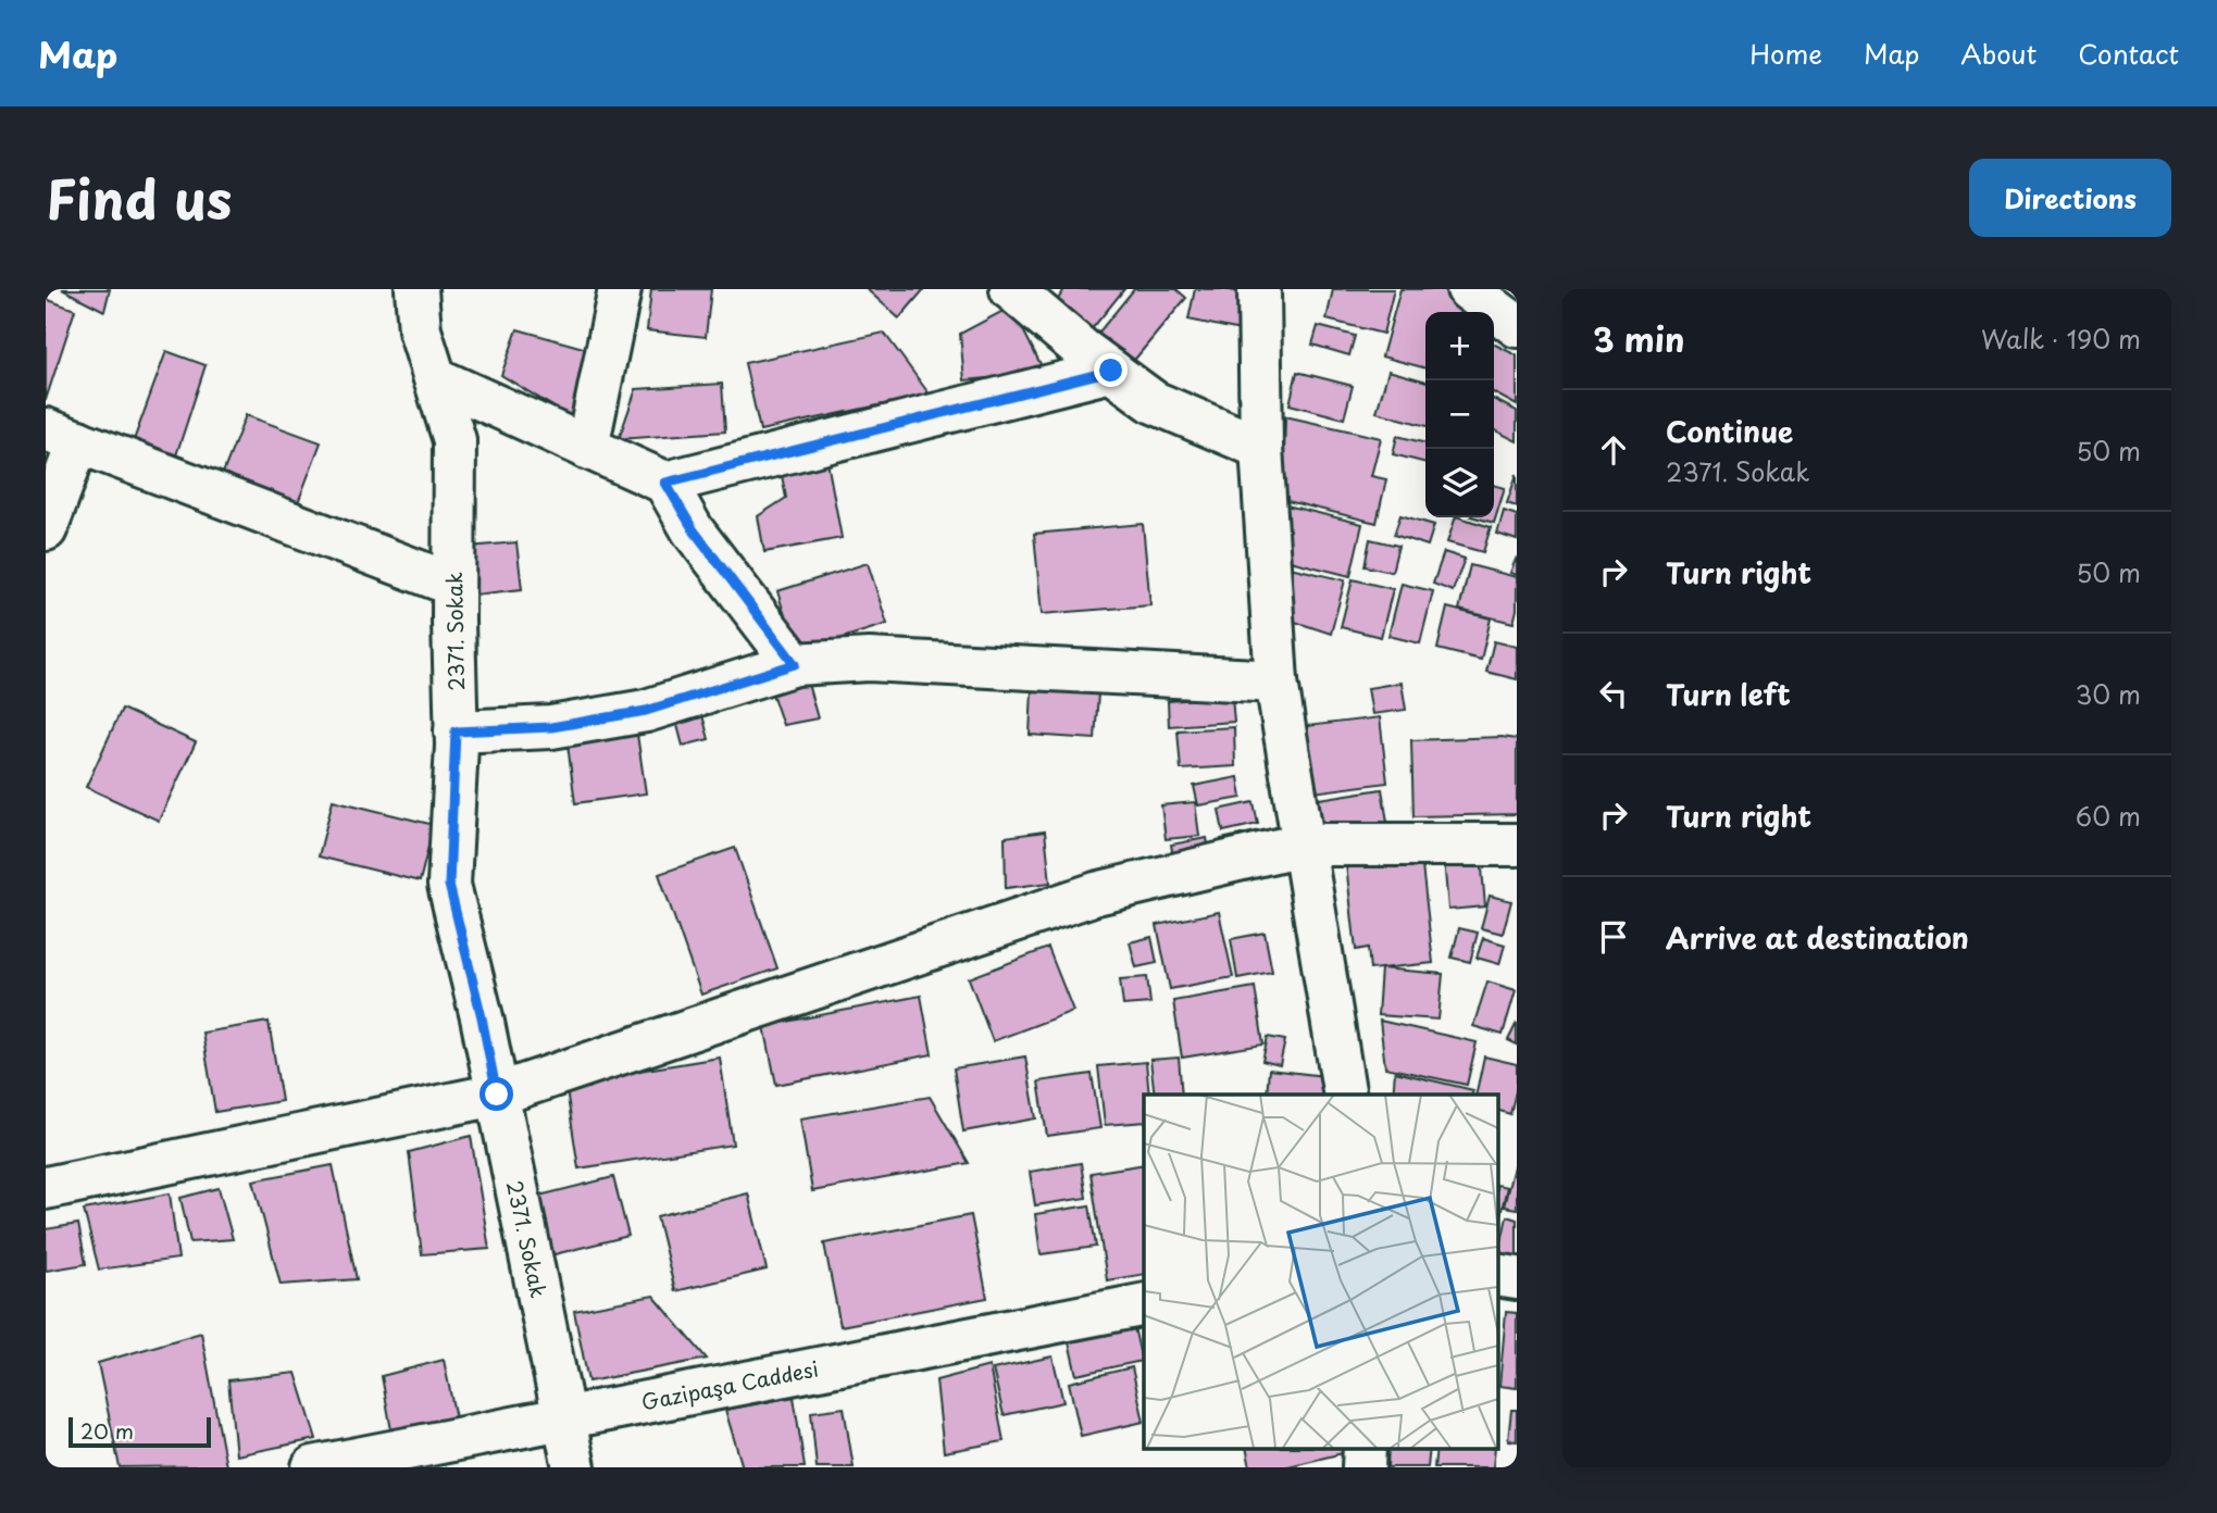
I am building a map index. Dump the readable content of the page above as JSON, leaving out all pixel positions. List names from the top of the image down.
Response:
{
  "streets": {
    "street": ["2371. Sokak", "Gazipaşa Caddesi"]
  },
  "crossings": [
    ["2371. Sokak", "Gazipaşa Caddesi"]
  ],
  "scale_bar": "20 m",
  "page": {
    "header": "Map",
    "nav": [
      "Home",
      "Map",
      "About",
      "Contact"
    ],
    "title": "Find us",
    "buttons": "Directions",
    "heading": ["3 min", "Walk · 190 m"],
    "map_buttons": ["+", "−"],
    "list": [
      ["Continue", "2371. Sokak", "50 m"],
      ["Turn right", "50 m"],
      ["Turn left", "30 m"],
      ["Turn right", "60 m"],
      "Arrive at destination"
    ],
    "scale": "20 m"
  }
}
